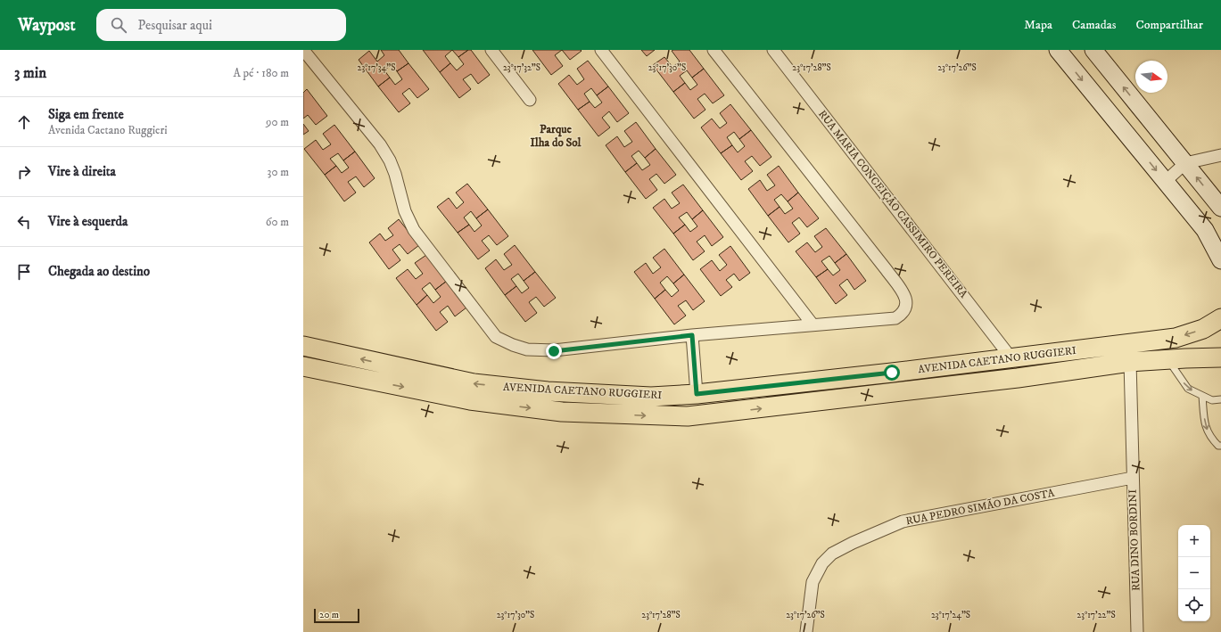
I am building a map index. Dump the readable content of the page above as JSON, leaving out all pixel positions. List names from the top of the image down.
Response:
{
  "streets": {
    "main road": ["AVENIDA CAETANO RUGGIERI"],
    "street": ["RUA MARIA CONCEIÇÃO CASSIMIRO PEREIRA", "RUA PEDRO SIMÃO DA COSTA", "RUA DINO BORDINI"]
  },
  "crossings": [
    ["RUA MARIA CONCEIÇÃO CASSIMIRO PEREIRA", "AVENIDA CAETANO RUGGIERI"],
    ["AVENIDA CAETANO RUGGIERI", "RUA DINO BORDINI"],
    ["RUA PEDRO SIMÃO DA COSTA", "RUA DINO BORDINI"]
  ],
  "districts": ["Parque Ilha do Sol"],
  "scale_bar": "20 m",
  "north": "right",
  "page": {
    "header": "Waypost",
    "search": "Pesquisar aqui",
    "nav": ["Mapa", "Camadas", "Compartilhar"],
    "heading": ["3 min", "A pé · 180 m"],
    "list": [
      ["Siga em frente", "Avenida Caetano Ruggieri", "90 m"],
      ["Vire à direita", "30 m"],
      ["Vire à esquerda", "60 m"],
      "Chegada ao destino"
    ],
    "map_buttons": ["+", "−"],
    "scale": "20 m"
  },
  "coordinates": [
    "23°17'34\"S",
    "23°17'32\"S",
    "23°17'30\"S",
    "23°17'28\"S",
    "23°17'26\"S",
    "23°17'24\"S",
    "23°17'22\"S"
  ]
}
